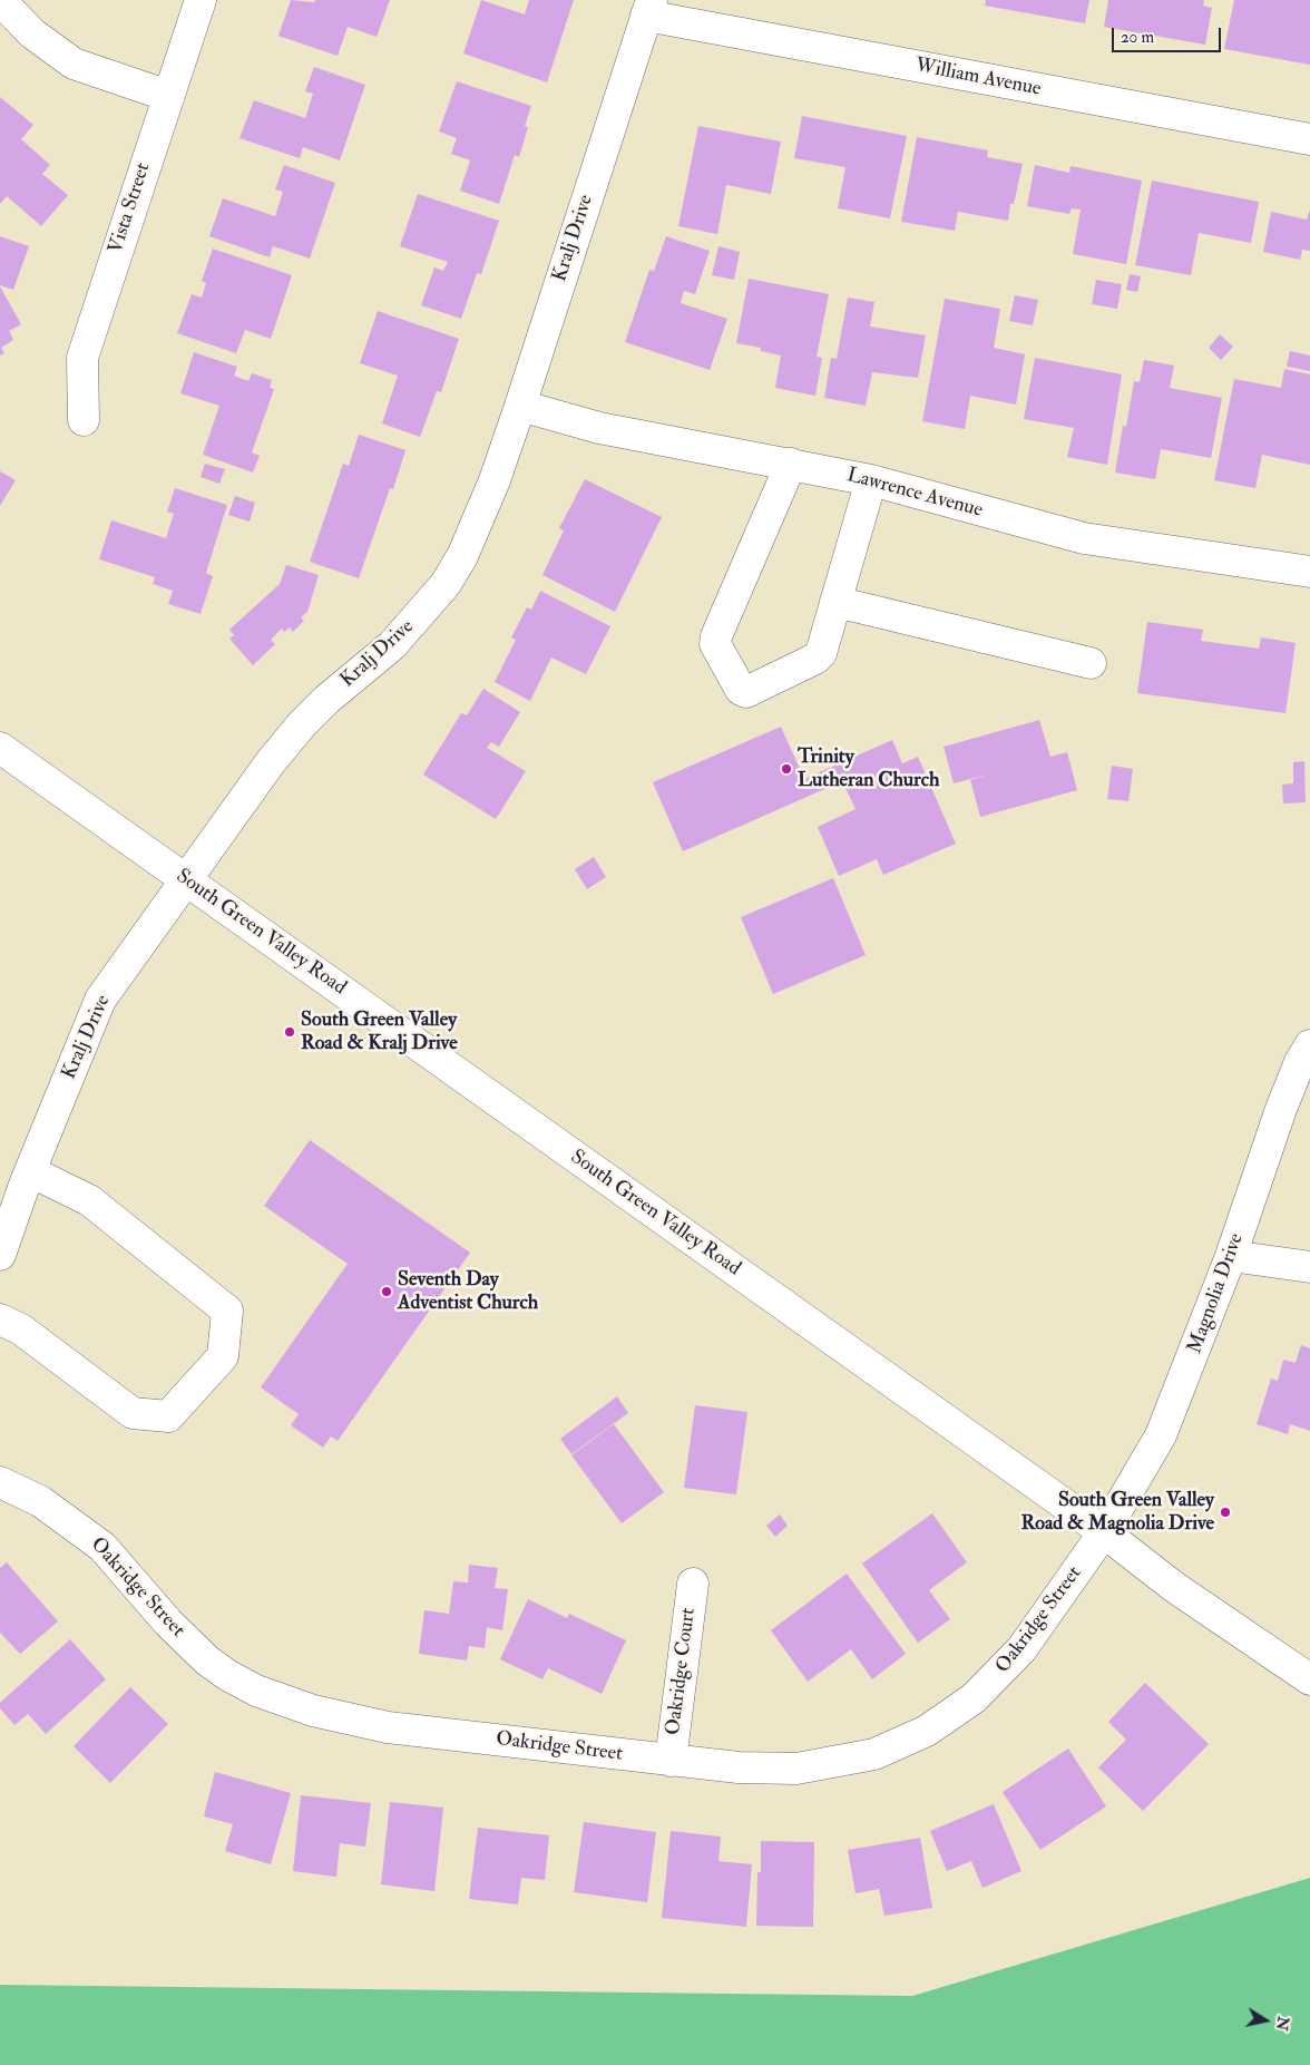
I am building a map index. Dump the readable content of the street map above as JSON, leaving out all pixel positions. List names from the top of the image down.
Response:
{
  "streets": {
    "street": [
      "William Avenue",
      "Vista Street",
      "Kralj Drive",
      "Lawrence Avenue",
      "South Green Valley Road",
      "Magnolia Drive",
      "Oakridge Street",
      "Oakridge Court"
    ]
  },
  "crossings": [
    ["William Avenue", "Kralj Drive"],
    ["Kralj Drive", "Lawrence Avenue"],
    ["Kralj Drive", "South Green Valley Road"],
    ["South Green Valley Road", "Magnolia Drive"],
    ["South Green Valley Road", "Oakridge Street"],
    ["Magnolia Drive", "Oakridge Street"],
    ["Oakridge Street", "Oakridge Court"]
  ],
  "places": [
    "Trinity Lutheran Church",
    "South Green Valley Road & Kralj Drive",
    "Seventh Day Adventist Church",
    "South Green Valley Road & Magnolia Drive"
  ],
  "scale_bar": "20 m",
  "north": "right"
}
